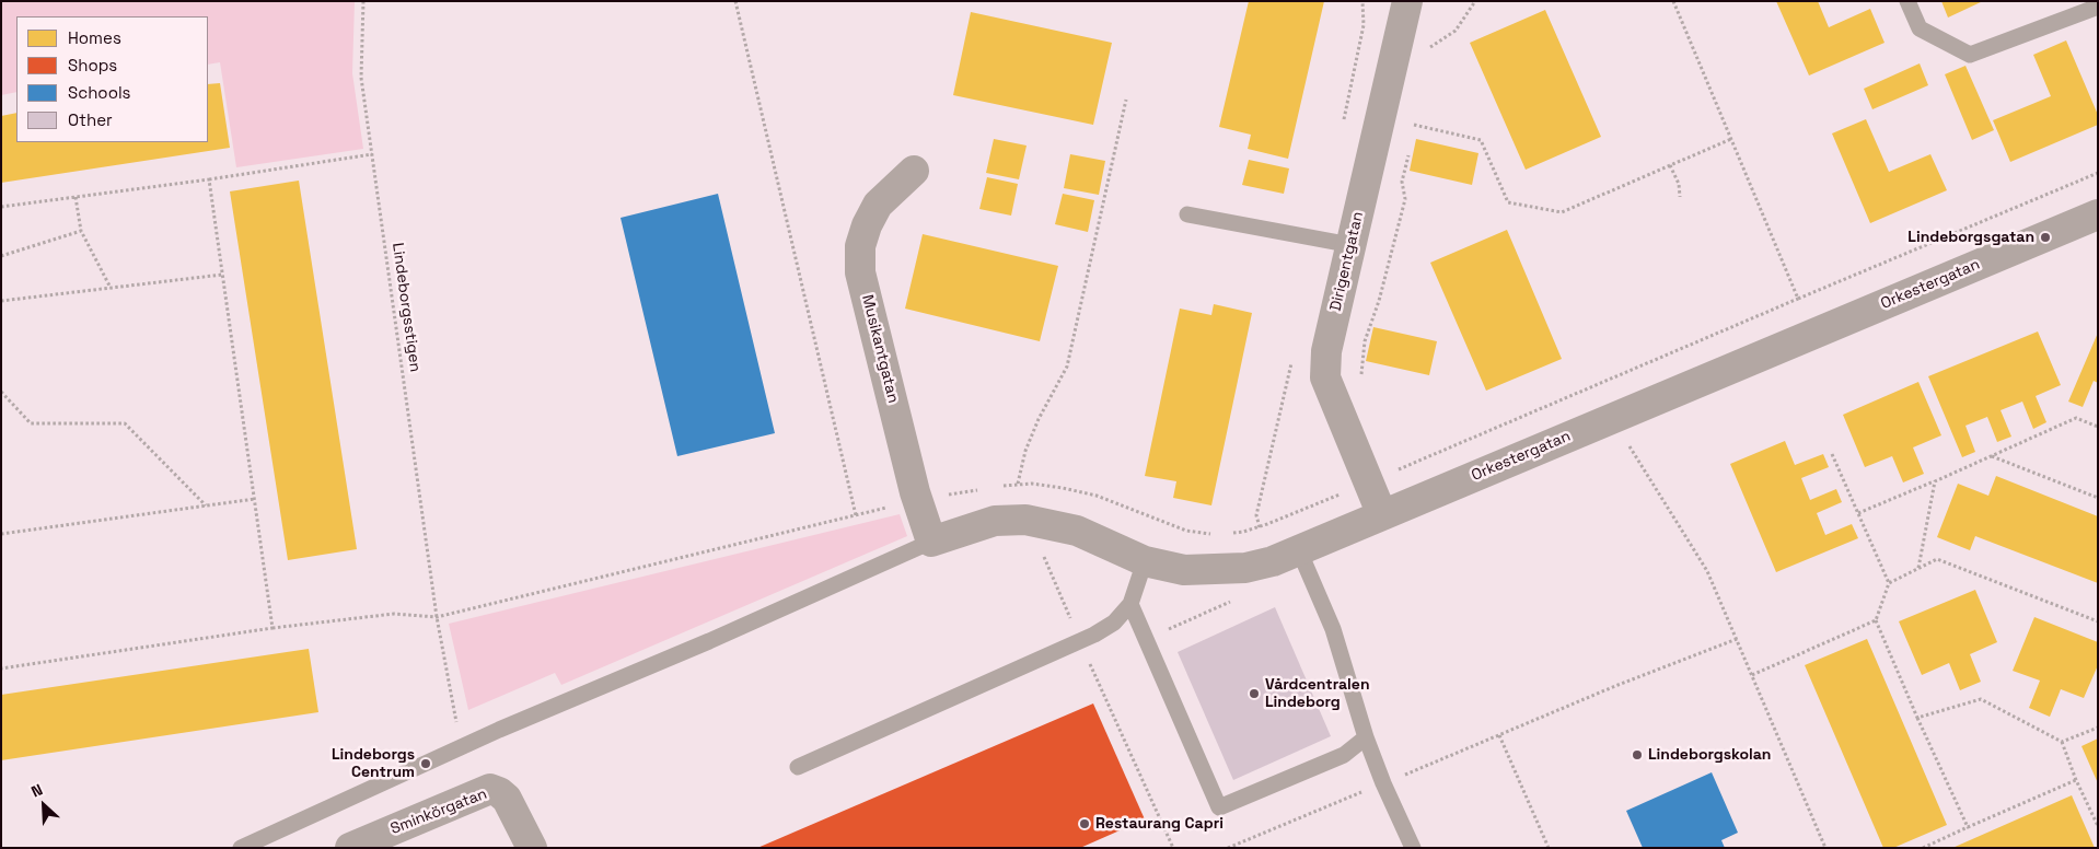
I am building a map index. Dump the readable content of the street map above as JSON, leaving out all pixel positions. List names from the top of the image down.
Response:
{
  "streets": {
    "street": [
      "Dirigentgatan",
      "Orkestergatan",
      "Musikantgatan",
      "Sminkörgatan"
    ],
    "path": ["Lindeborgsstigen"]
  },
  "crossings": [
    ["Dirigentgatan", "Orkestergatan"],
    ["Orkestergatan", "Musikantgatan"]
  ],
  "places": [
    "Lindeborgsgatan",
    "Vårdcentralen Lindeborg",
    "Lindeborgskolan",
    "Lindeborgs Centrum",
    "Restaurang Capri"
  ],
  "legend": [
    "Homes",
    "Shops",
    "Schools",
    "Other"
  ],
  "north": "top left"
}
